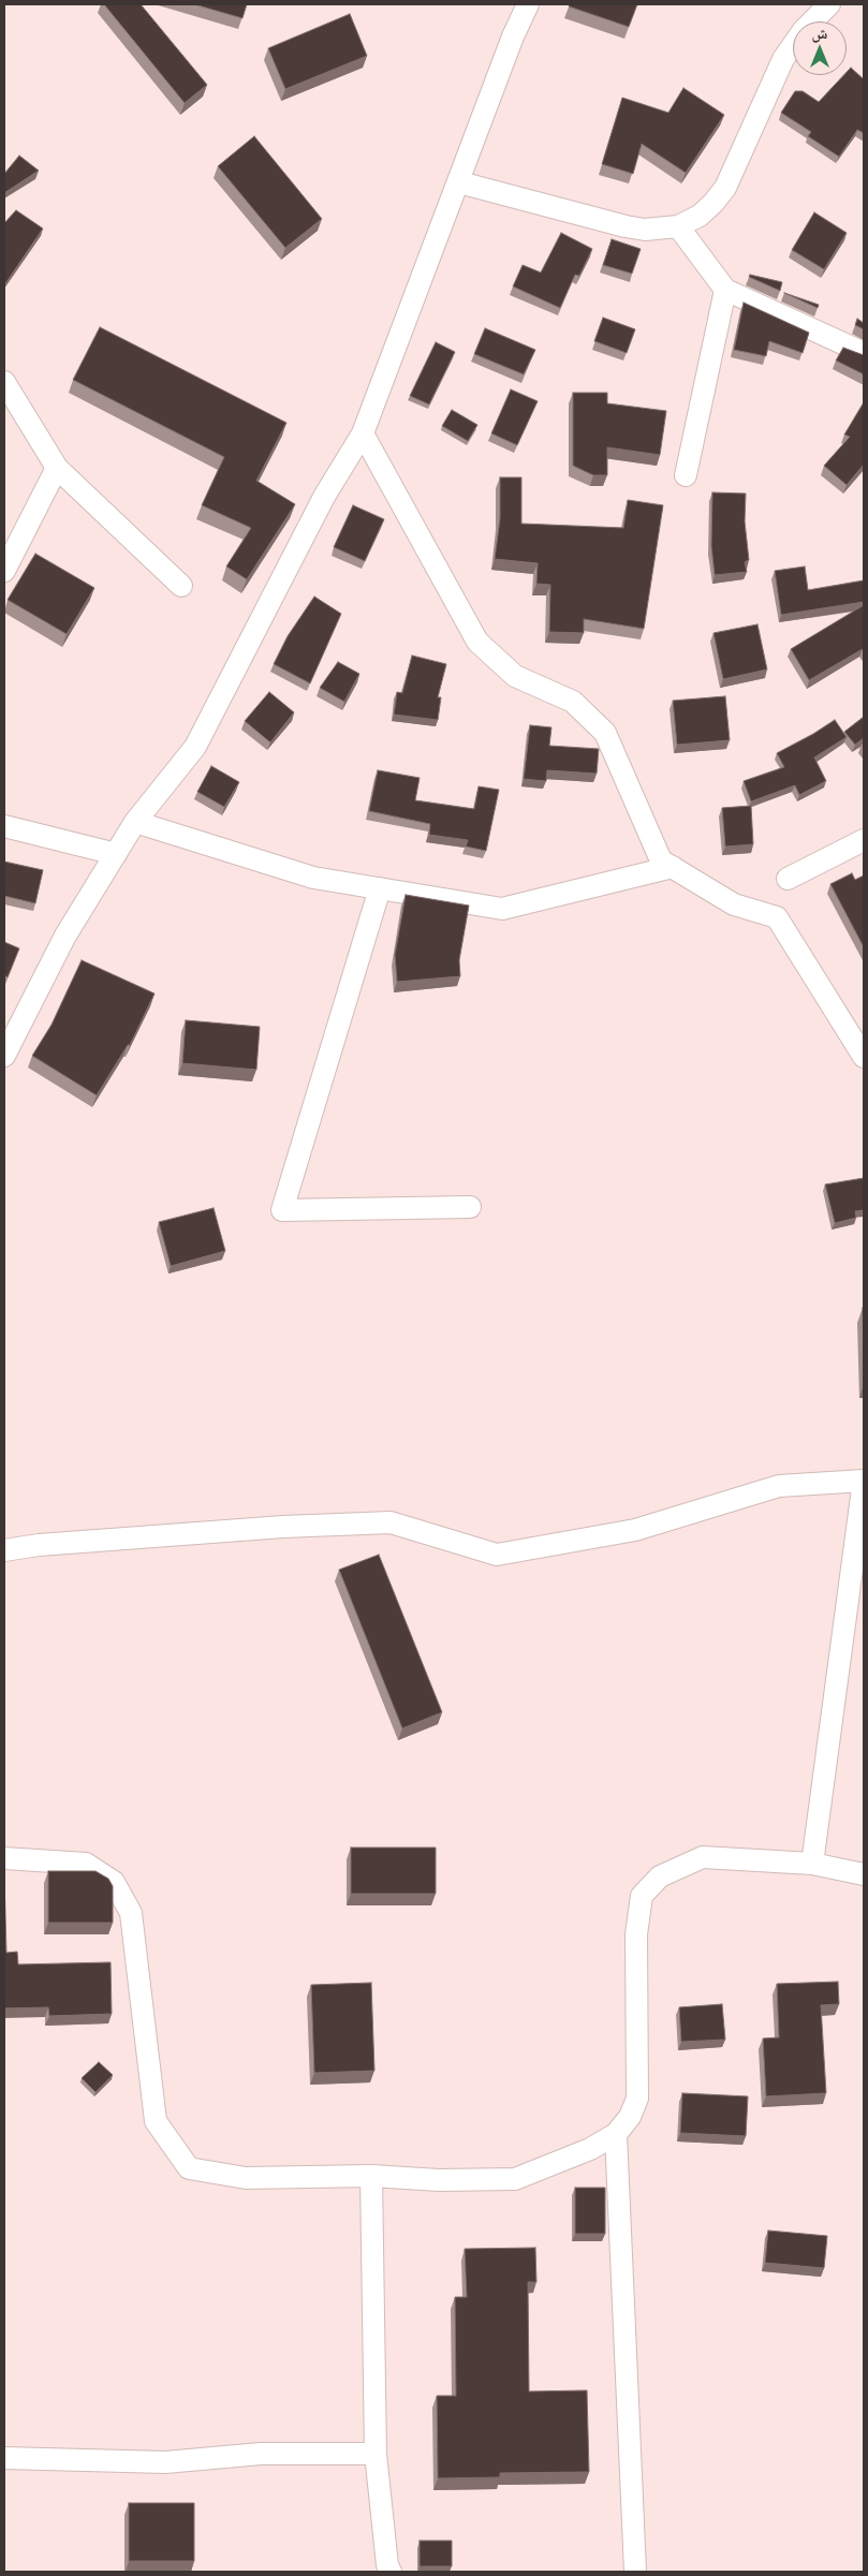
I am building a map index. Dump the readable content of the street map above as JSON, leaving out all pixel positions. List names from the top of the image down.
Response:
{
  "north": "top"
}
